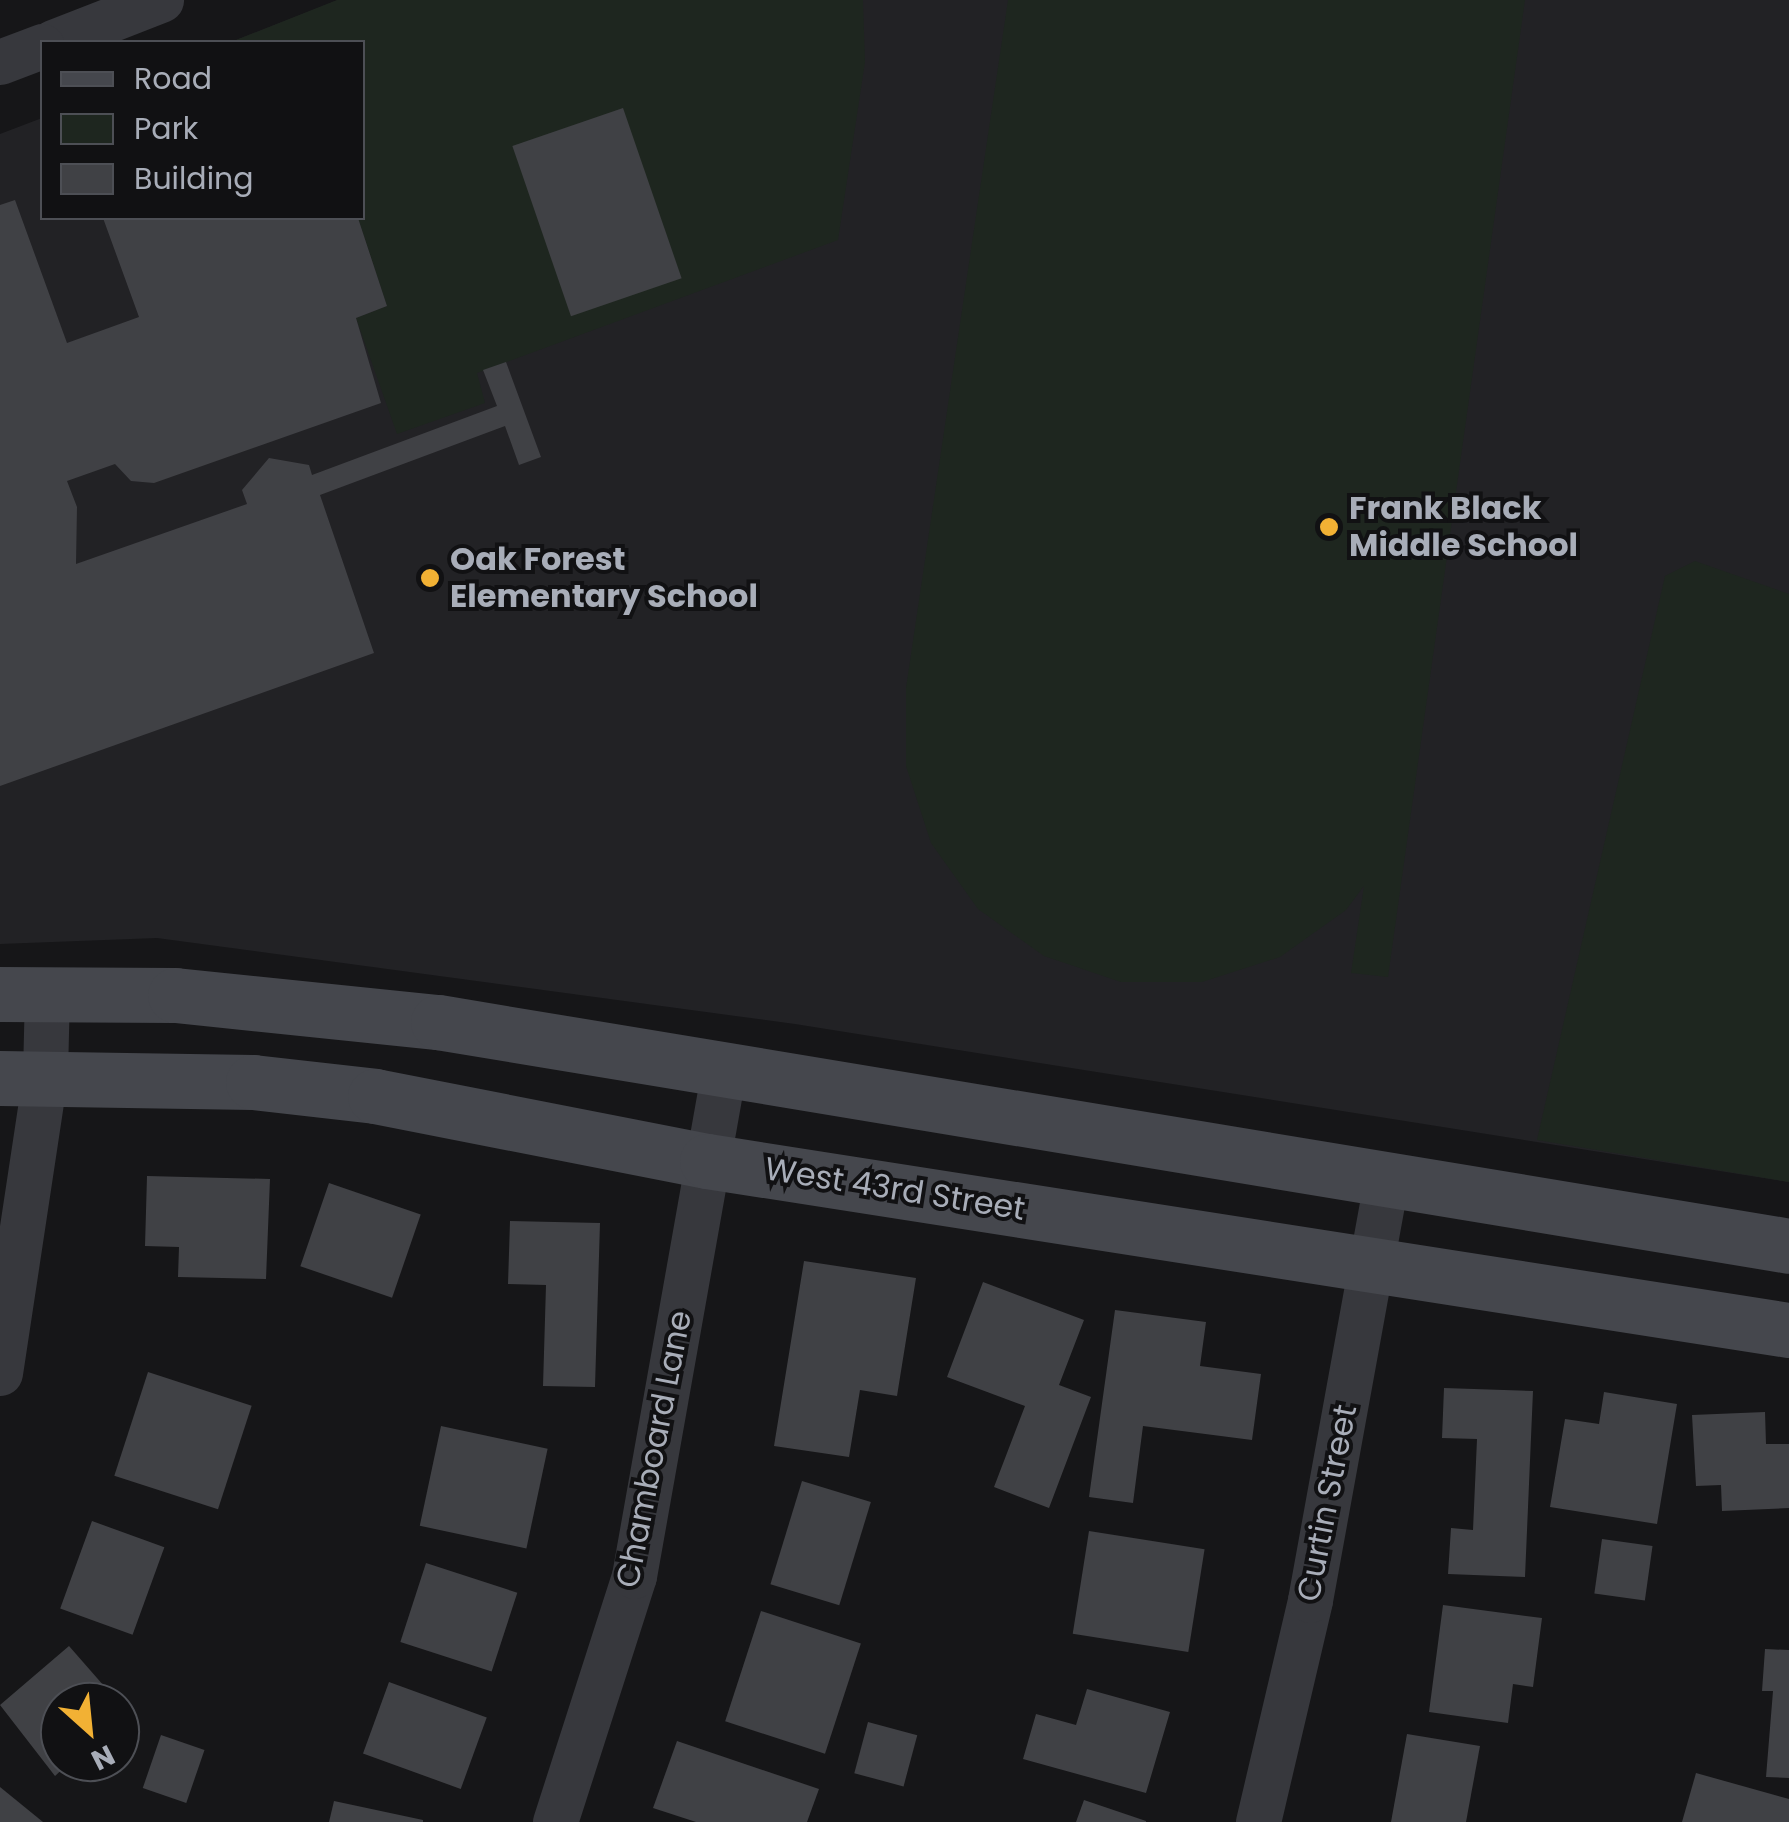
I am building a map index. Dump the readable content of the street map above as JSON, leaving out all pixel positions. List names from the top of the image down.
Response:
{
  "streets": {
    "main road": ["West 43rd Street"],
    "street": ["Chamboard Lane", "Curtin Street"]
  },
  "crossings": [
    ["West 43rd Street", "Chamboard Lane"],
    ["West 43rd Street", "Curtin Street"]
  ],
  "places": ["Frank Black Middle School", "Oak Forest Elementary School"],
  "legend": ["Road", "Park", "Building"],
  "north": "bottom right"
}
